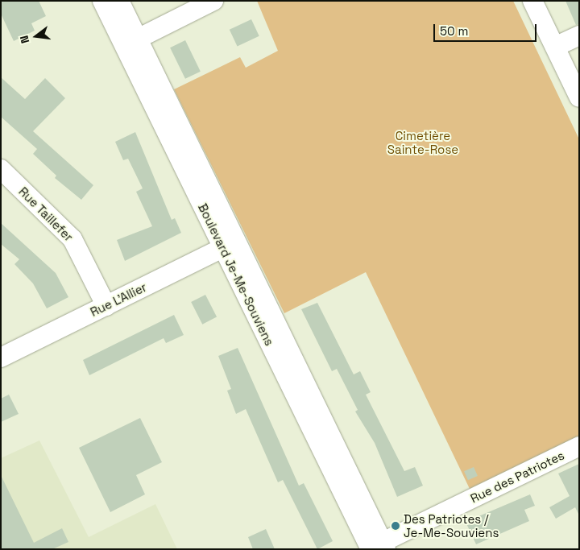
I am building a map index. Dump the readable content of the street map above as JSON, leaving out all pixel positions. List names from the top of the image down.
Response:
{
  "streets": {
    "street": [
      "Rue Taillefer",
      "Boulevard Je-Me-Souviens",
      "Rue L'Allier",
      "Rue des Patriotes"
    ]
  },
  "crossings": [
    ["Rue Taillefer", "Rue L'Allier"],
    ["Boulevard Je-Me-Souviens", "Rue L'Allier"],
    ["Boulevard Je-Me-Souviens", "Rue des Patriotes"]
  ],
  "parks": ["Cimetière Sainte-Rose"],
  "places": ["Des Patriotes / Je-Me-Souviens"],
  "scale_bar": "50 m",
  "north": "left"
}
